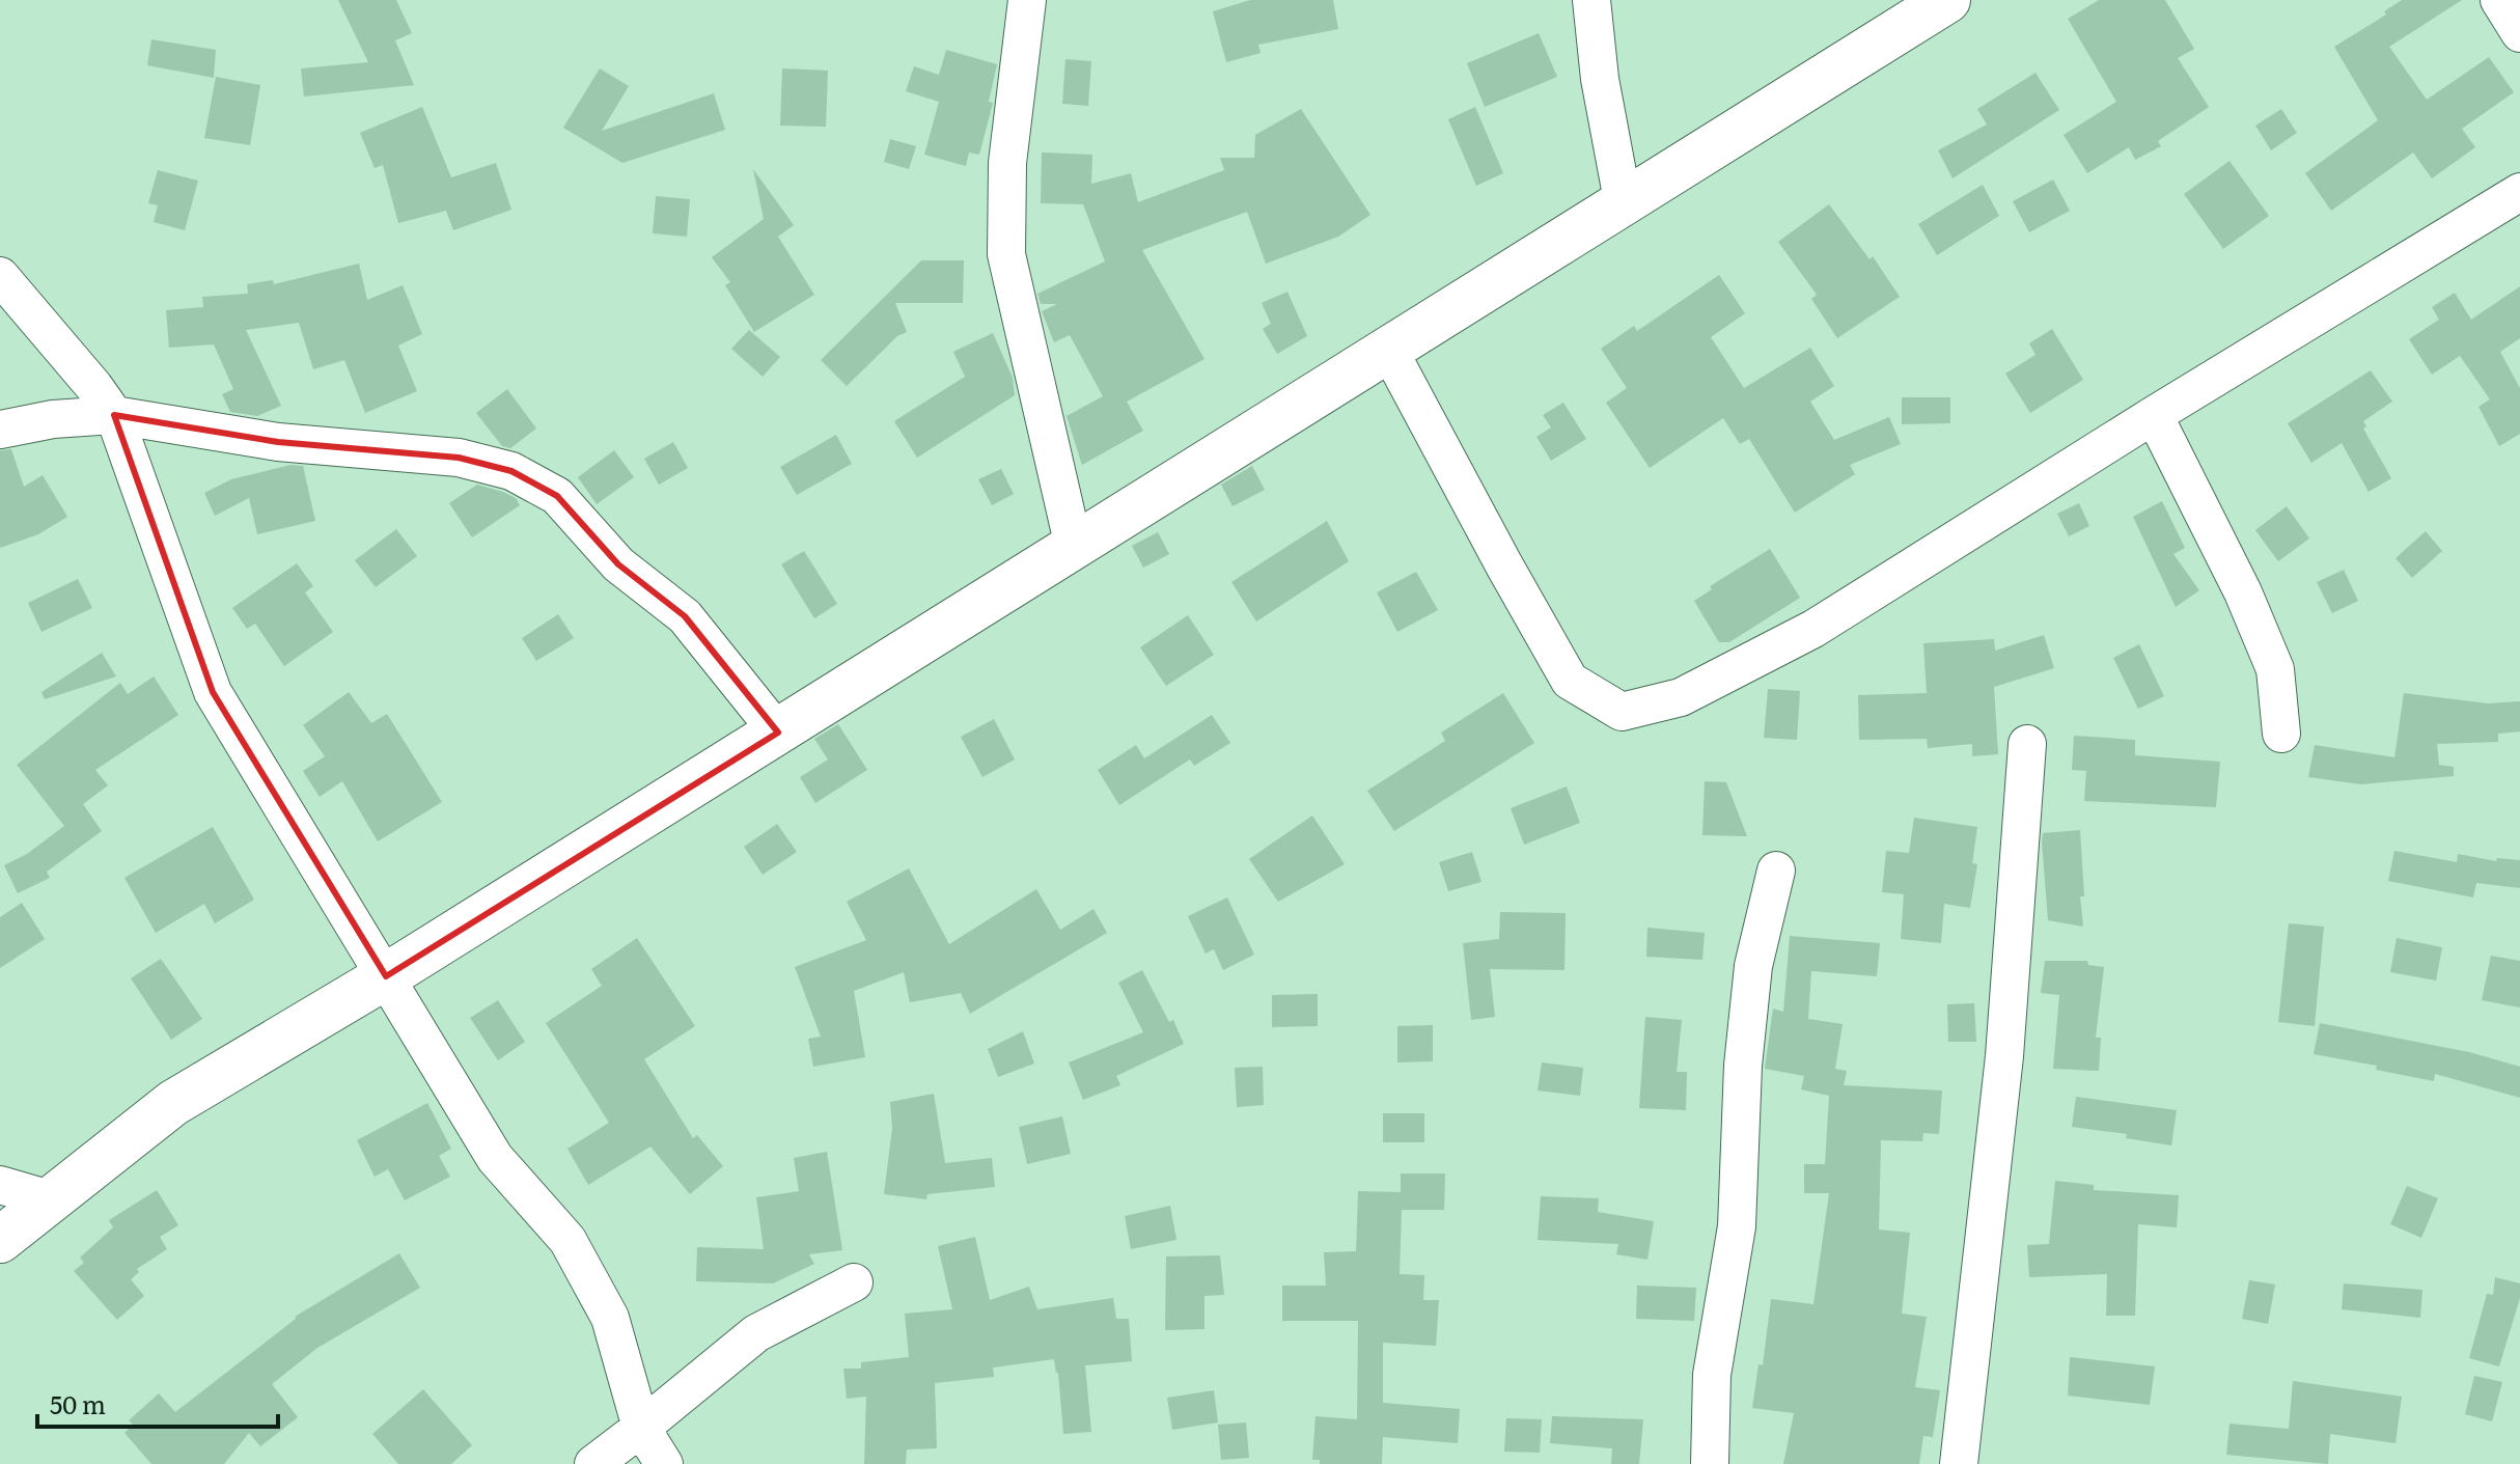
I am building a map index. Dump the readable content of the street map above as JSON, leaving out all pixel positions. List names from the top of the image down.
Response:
{
  "scale_bar": "50 m"
}
